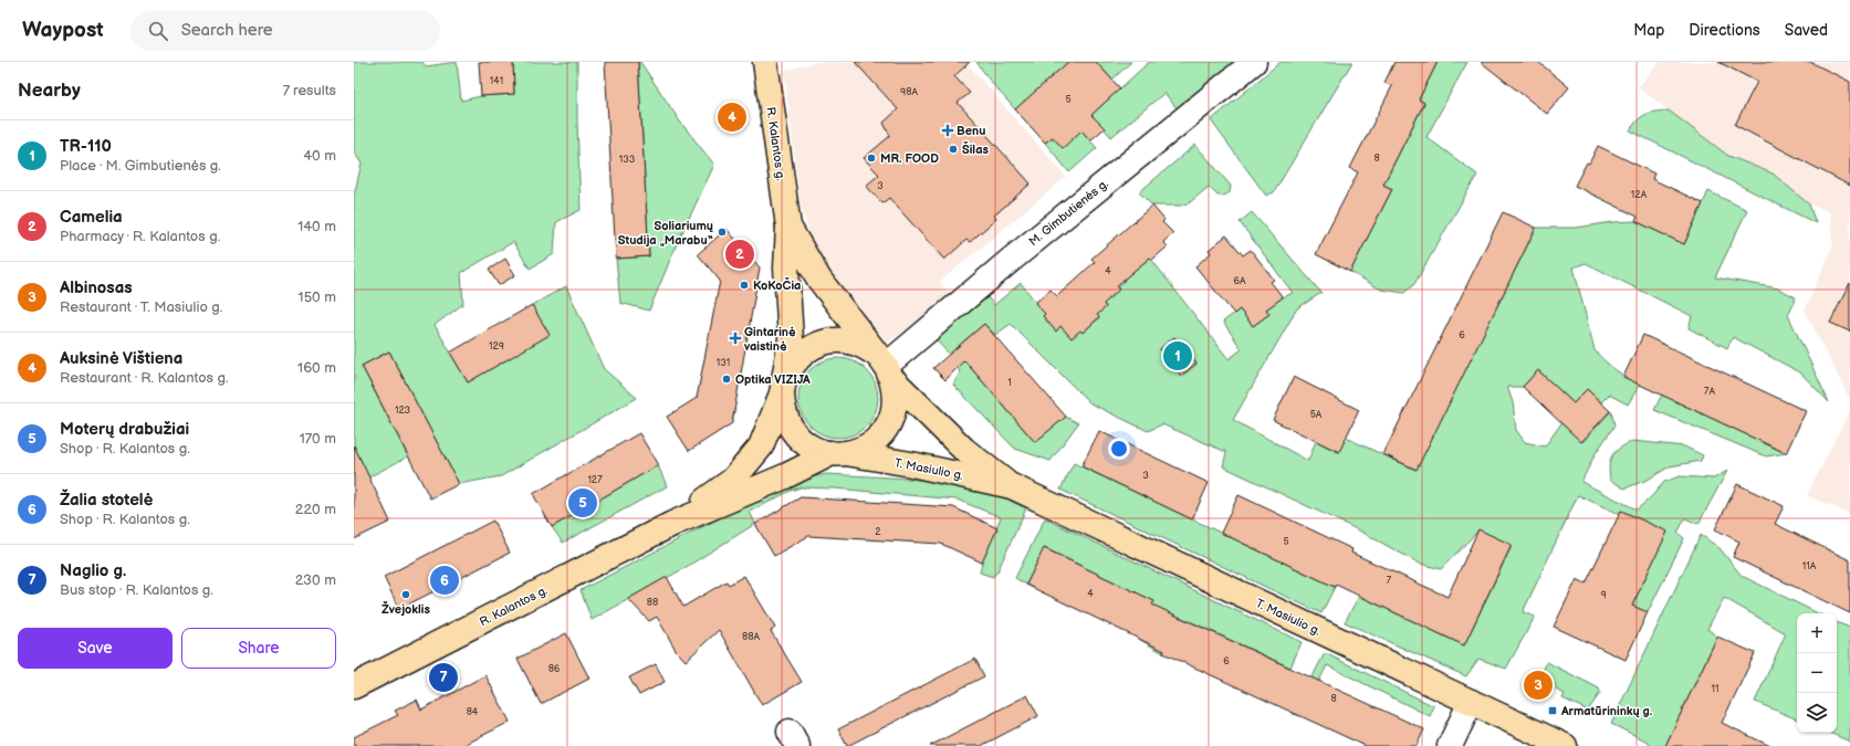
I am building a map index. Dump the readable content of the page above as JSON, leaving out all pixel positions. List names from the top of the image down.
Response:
{
  "streets": {
    "main road": ["R. Kalantos g.", "T. Masiulio g."],
    "street": ["M. Gimbutienės g."]
  },
  "crossings": [
    ["R. Kalantos g.", "M. Gimbutienės g."],
    ["R. Kalantos g.", "T. Masiulio g."],
    ["M. Gimbutienės g.", "T. Masiulio g."]
  ],
  "places": {
    "health": ["Benu", "Gintarinė vaistinė"],
    "other": [
      "Šilas",
      "MR. FOOD",
      "Soliariumų Studija „Marabu“",
      "KoKoČia",
      "Optika VIZIJA",
      "Žvejoklis"
    ],
    "transit": ["Armatūrininkų g."]
  },
  "house_numbers": [
    "141",
    "98A",
    "5",
    "8",
    "133",
    "3",
    "12A",
    "4",
    "6A",
    "6",
    "129",
    "131",
    "1",
    "7A",
    "123",
    "5A",
    "3",
    "127",
    "2",
    "5",
    "11A",
    "7",
    "4",
    "9",
    "88",
    "88A",
    "6",
    "86",
    "11",
    "8",
    "84"
  ],
  "page": {
    "header": "Waypost",
    "search": "Search here",
    "nav": ["Map", "Directions", "Saved"],
    "heading": ["Nearby", "7 results"],
    "pins": [
      "4",
      "2",
      "1",
      "5",
      "6",
      "7",
      "3"
    ],
    "list": [
      {
        "mark": "1",
        "name": "TR-110",
        "note": "Place · M. Gimbutienės g.",
        "value": "40 m"
      },
      {
        "mark": "2",
        "name": "Camelia",
        "note": "Pharmacy · R. Kalantos g.",
        "value": "140 m"
      },
      {
        "mark": "3",
        "name": "Albinosas",
        "note": "Restaurant · T. Masiulio g.",
        "value": "150 m"
      },
      {
        "mark": "4",
        "name": "Auksinė Vištiena",
        "note": "Restaurant · R. Kalantos g.",
        "value": "160 m"
      },
      {
        "mark": "5",
        "name": "Moterų drabužiai",
        "note": "Shop · R. Kalantos g.",
        "value": "170 m"
      },
      {
        "mark": "6",
        "name": "Žalia stotelė",
        "note": "Shop · R. Kalantos g.",
        "value": "220 m"
      },
      {
        "mark": "7",
        "name": "Naglio g.",
        "note": "Bus stop · R. Kalantos g.",
        "value": "230 m"
      }
    ],
    "map_buttons": ["+", "−"],
    "buttons": ["Save", "Share"]
  }
}
